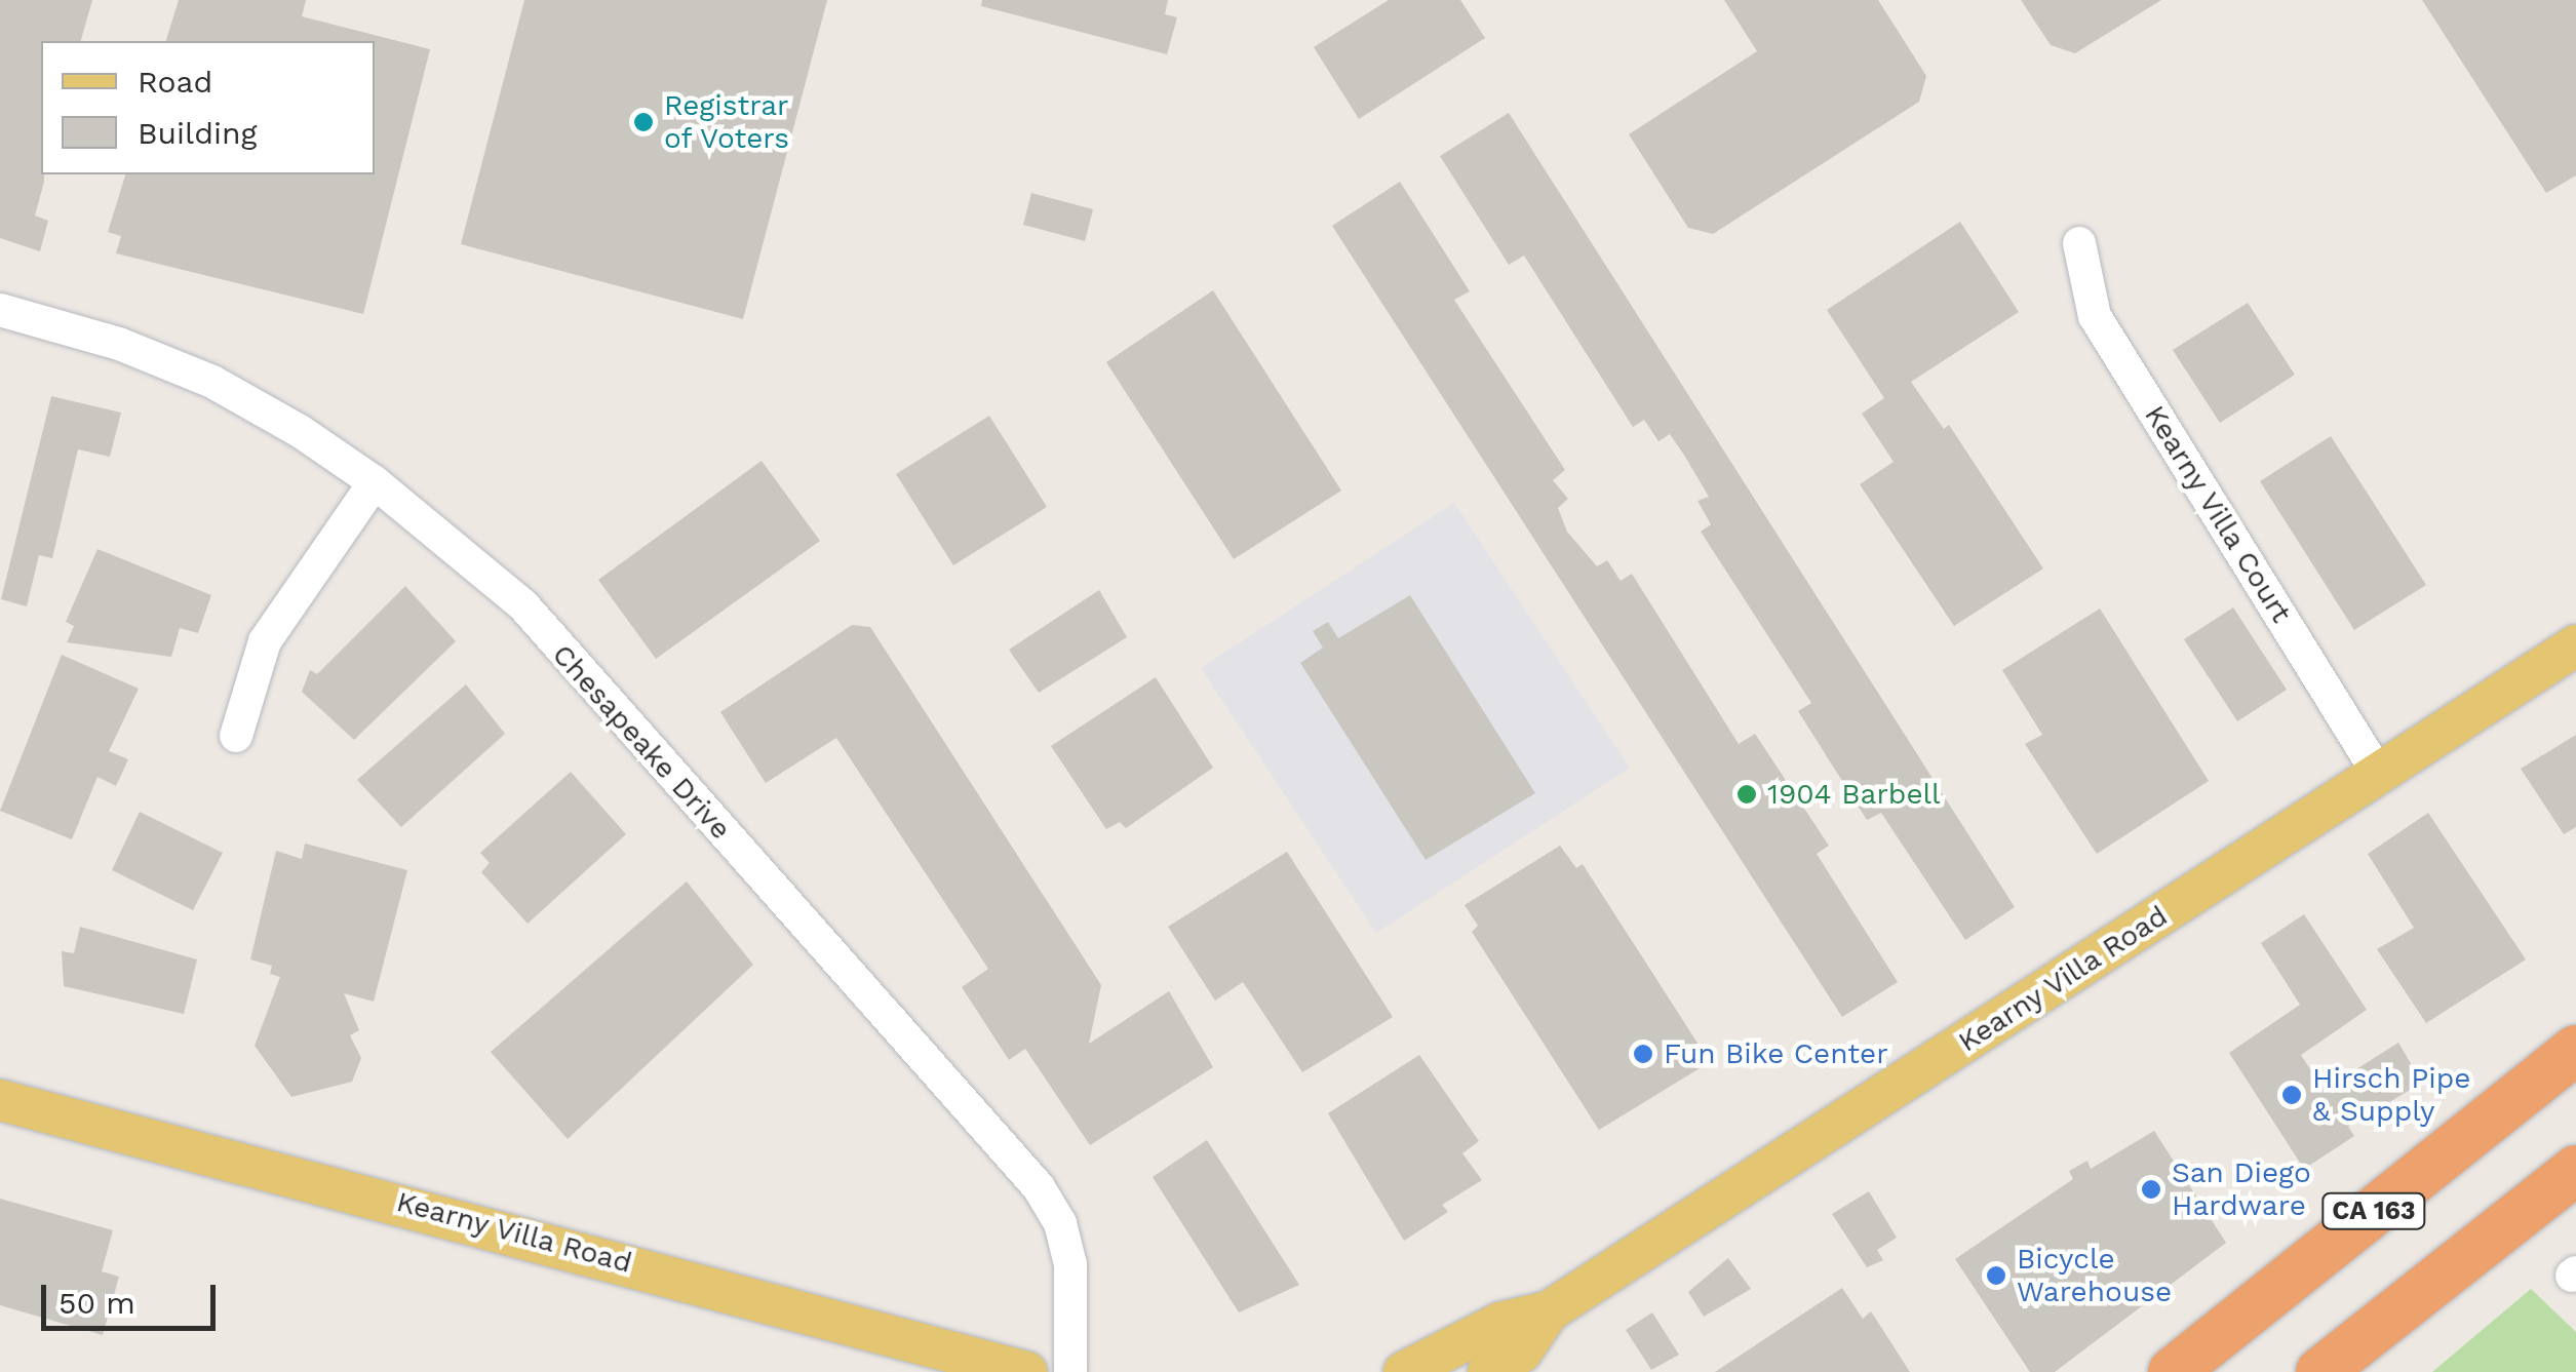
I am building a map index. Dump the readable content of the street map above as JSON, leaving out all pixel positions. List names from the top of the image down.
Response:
{
  "streets": {
    "highway": ["CA 163"],
    "main road": ["Kearny Villa Road"],
    "street": ["Kearny Villa Court", "Chesapeake Drive"]
  },
  "crossings": [
    ["Kearny Villa Court", "Kearny Villa Road"]
  ],
  "places": [
    "Registrar of Voters",
    "1904 Barbell",
    "Fun Bike Center",
    "Hirsch Pipe & Supply",
    "San Diego Hardware",
    "Bicycle Warehouse"
  ],
  "legend": ["Road", "Building"],
  "scale_bar": "50 m"
}
